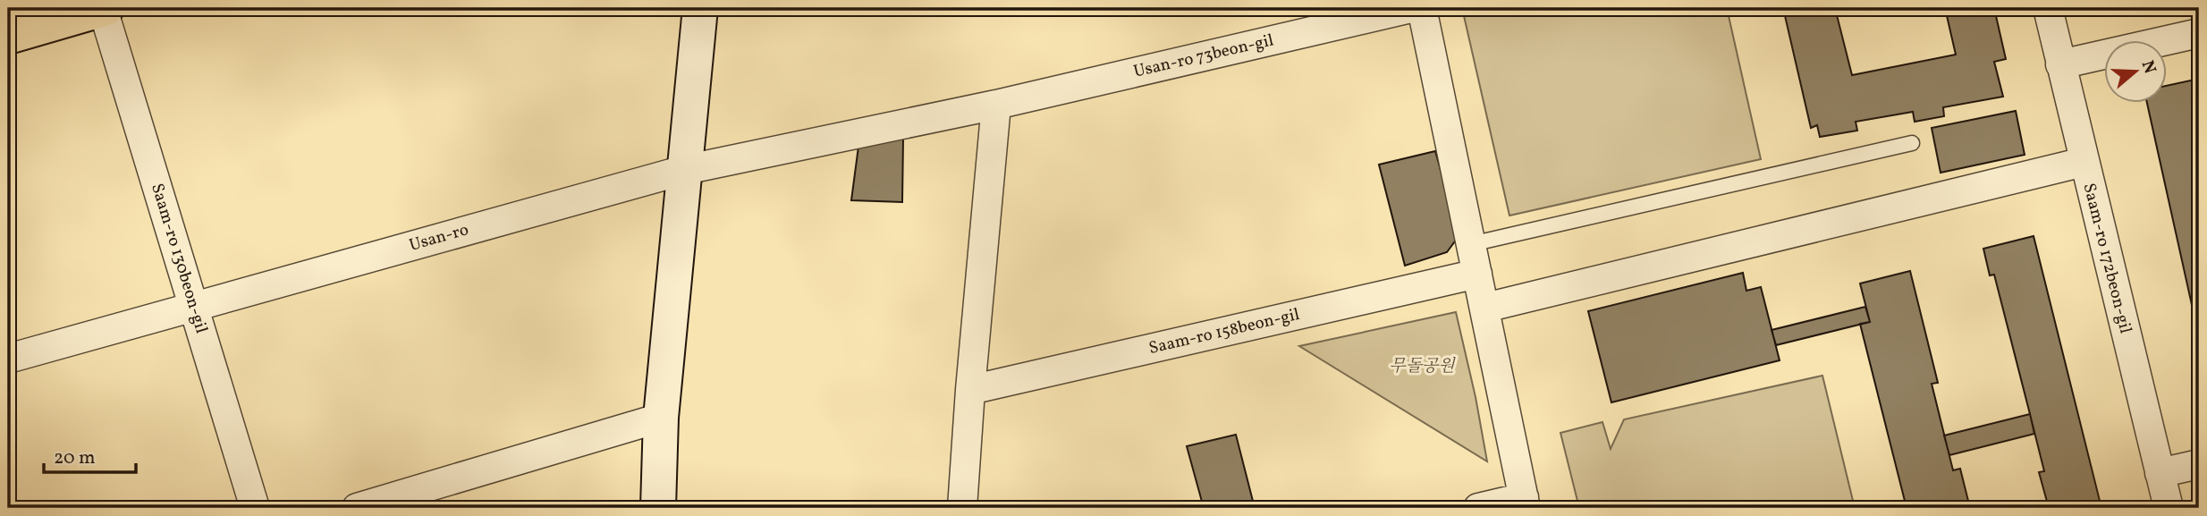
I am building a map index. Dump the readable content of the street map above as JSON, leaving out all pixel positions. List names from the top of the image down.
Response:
{
  "streets": {
    "street": [
      "Usan-ro 73beon-gil",
      "Usan-ro",
      "Saam-ro 130beon-gil",
      "Saam-ro 172beon-gil",
      "Saam-ro 158beon-gil"
    ]
  },
  "crossings": [
    ["Usan-ro 73beon-gil", "Usan-ro"],
    ["Usan-ro", "Saam-ro 130beon-gil"]
  ],
  "parks": ["무돌공원"],
  "scale_bar": "20 m",
  "north": "right"
}
